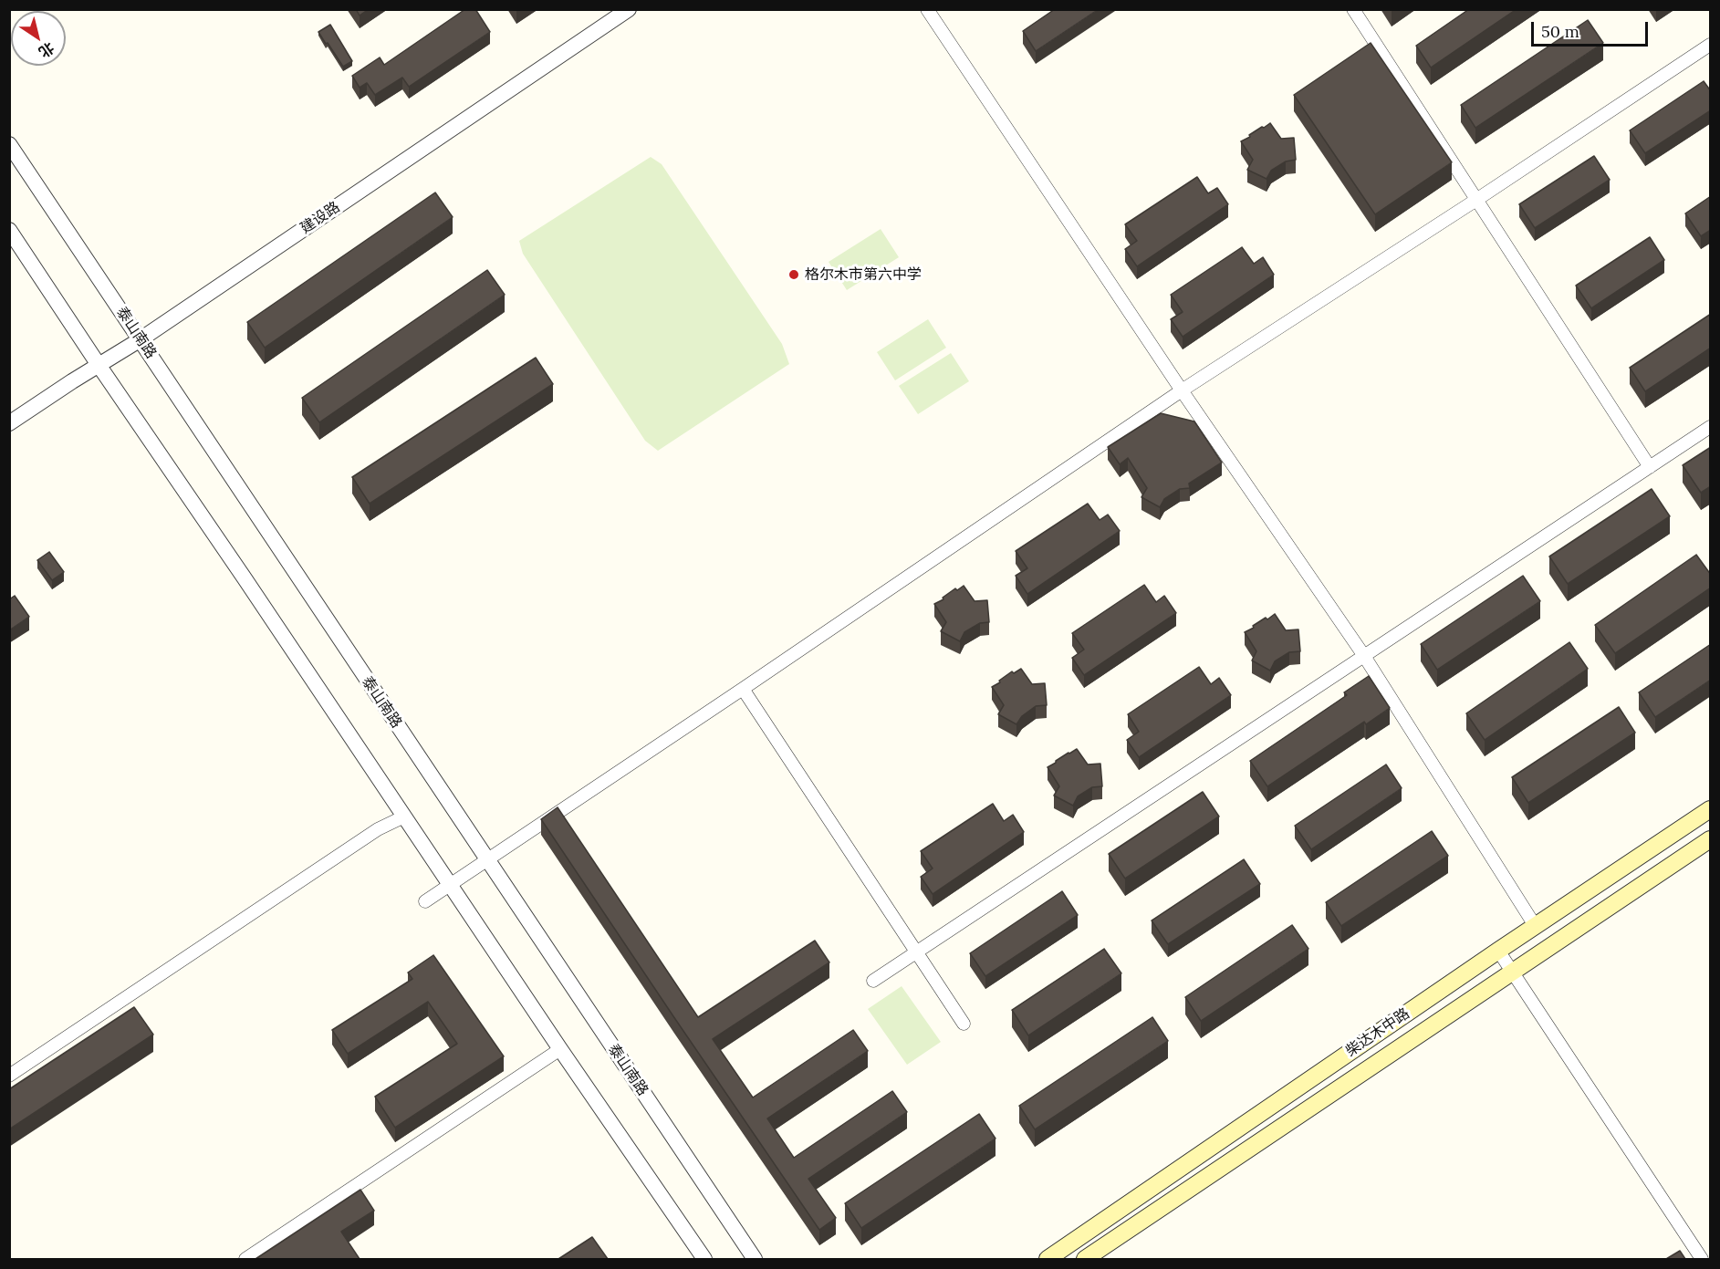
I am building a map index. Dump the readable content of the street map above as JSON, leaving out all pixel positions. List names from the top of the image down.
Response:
{
  "streets": {
    "main road": ["柴达木中路"],
    "street": ["建设路", "泰山南路"]
  },
  "crossings": [
    ["建设路", "泰山南路"]
  ],
  "places": ["格尔木市第六中学"],
  "scale_bar": "50 m",
  "north": "bottom right"
}
